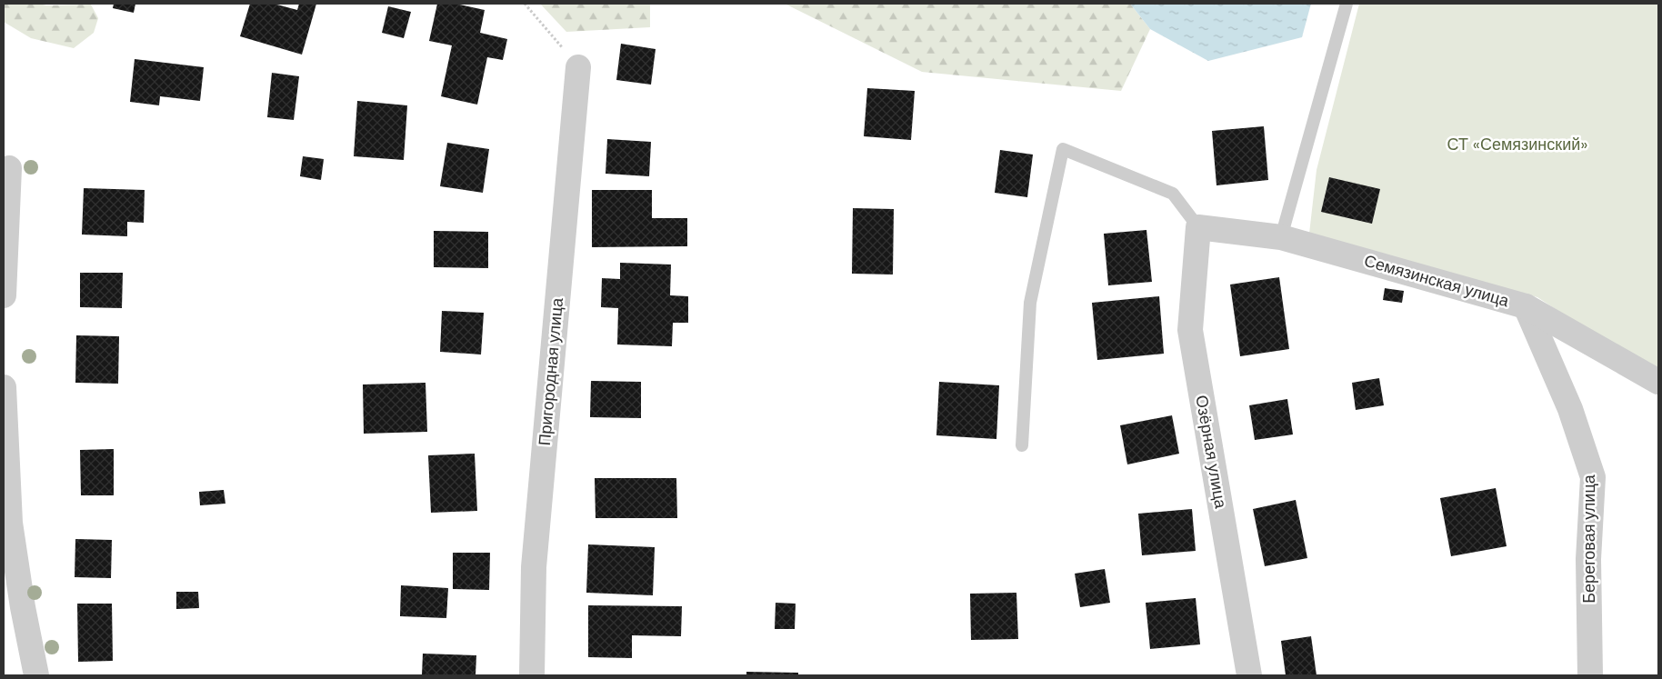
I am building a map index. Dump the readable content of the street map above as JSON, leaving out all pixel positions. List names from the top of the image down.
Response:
{
  "streets": {
    "street": [
      "Семязинская улица",
      "Пригородная улица",
      "Озёрная улица",
      "Береговая улица"
    ]
  },
  "crossings": [
    ["Семязинская улица", "Озёрная улица"],
    ["Семязинская улица", "Береговая улица"]
  ],
  "parks": ["СТ «Семязинский»"]
}
